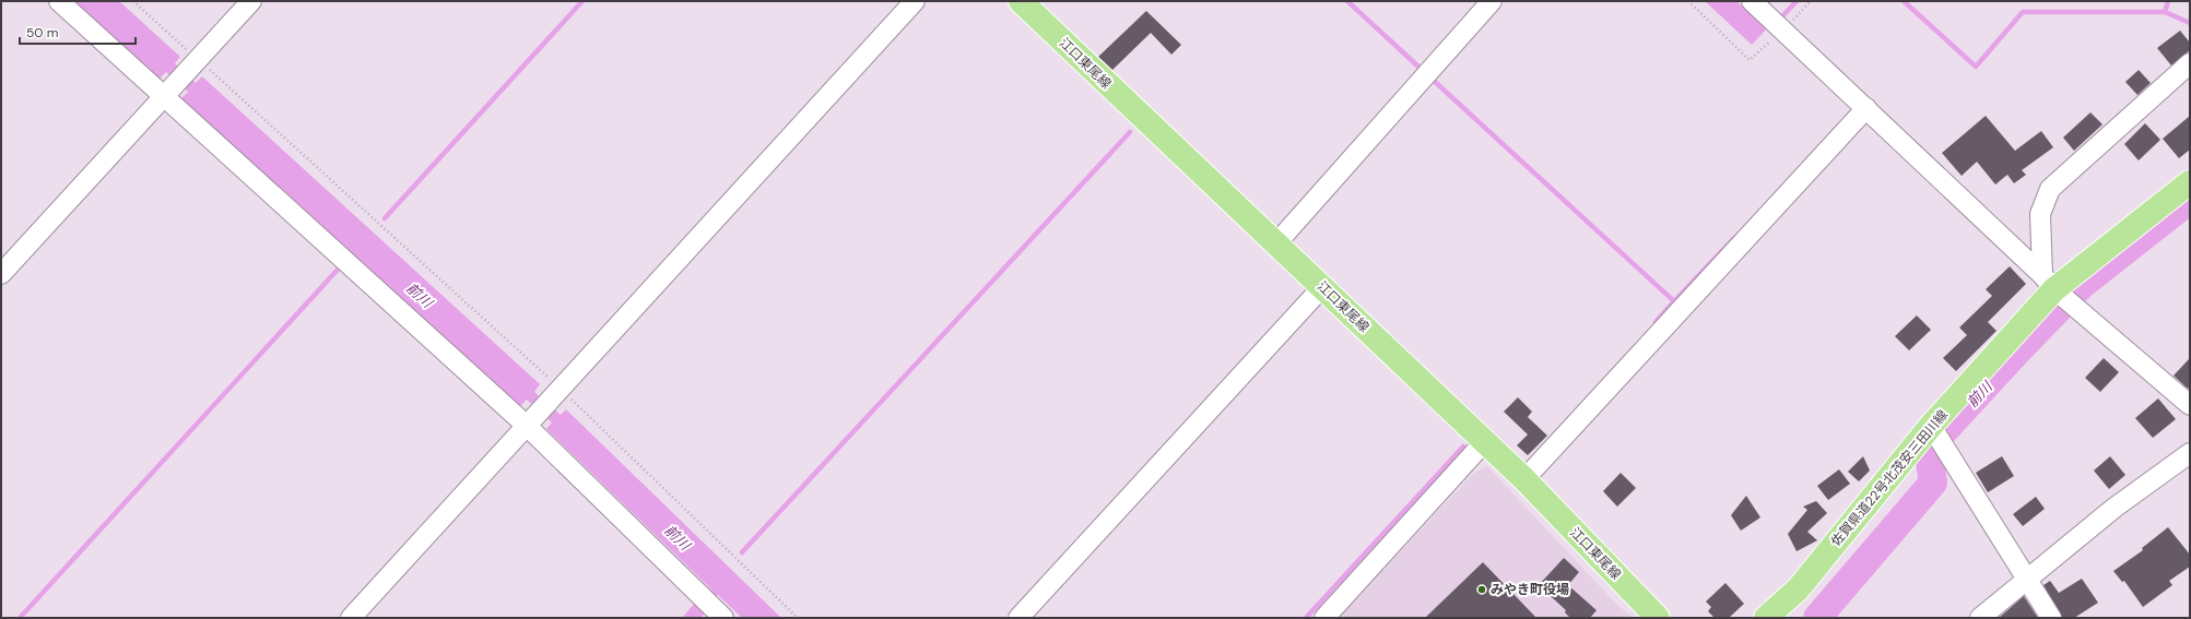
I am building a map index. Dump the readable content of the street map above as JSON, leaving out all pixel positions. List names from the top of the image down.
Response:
{
  "streets": {
    "main road": ["江口東尾線", "佐賀県道22号北茂安三田川線"]
  },
  "water": ["前川"],
  "places": ["みやき町役場"],
  "scale_bar": "50 m"
}
